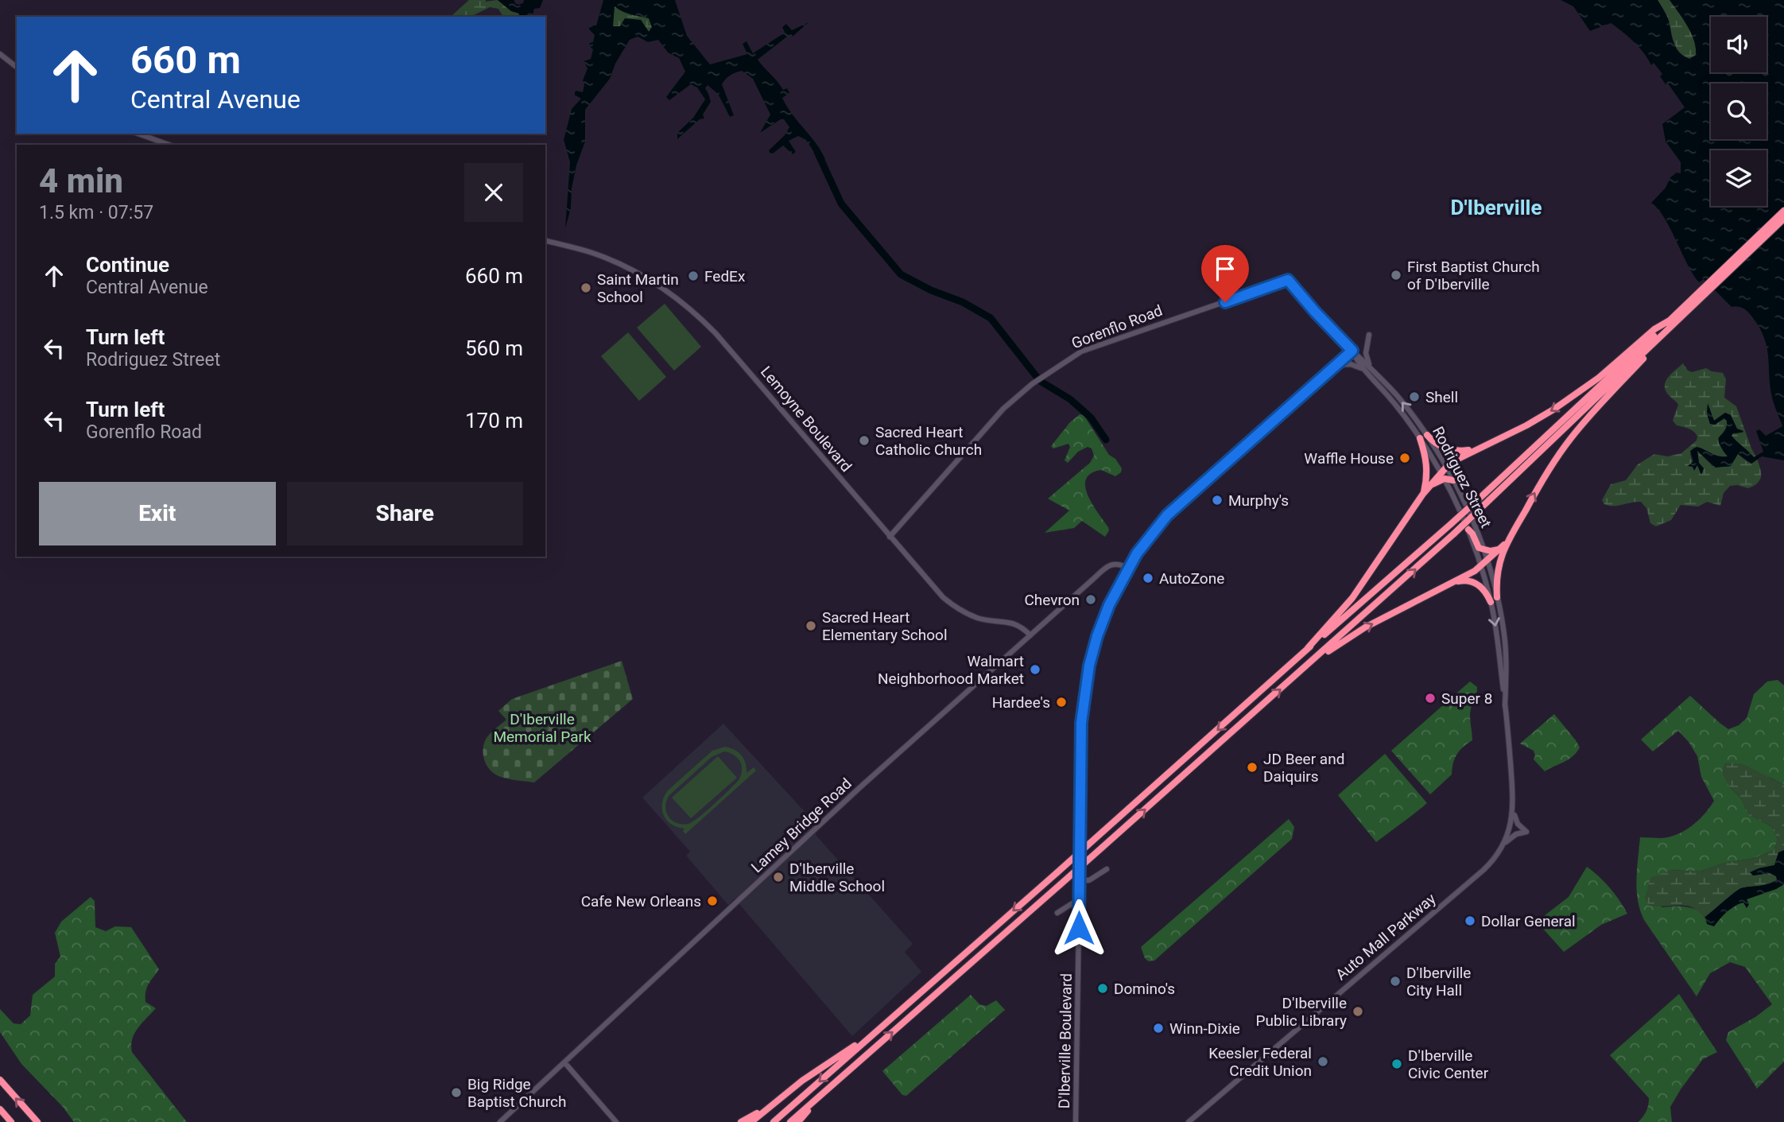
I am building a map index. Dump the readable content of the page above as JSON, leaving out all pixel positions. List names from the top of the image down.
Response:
{
  "streets": {
    "main road": [
      "Gorenflo Road",
      "Lemoyne Boulevard",
      "Rodriguez Street",
      "Lamey Bridge Road",
      "Auto Mall Parkway",
      "D'Iberville Boulevard"
    ]
  },
  "crossings": [
    ["Gorenflo Road", "Lemoyne Boulevard"],
    ["Gorenflo Road", "Rodriguez Street"],
    ["Lemoyne Boulevard", "Lamey Bridge Road"],
    ["Rodriguez Street", "Auto Mall Parkway"],
    ["Rodriguez Street", "D'Iberville Boulevard"],
    ["Lamey Bridge Road", "D'Iberville Boulevard"]
  ],
  "districts": ["D'Iberville"],
  "parks": ["D'Iberville Memorial Park"],
  "places": [
    "First Baptist Church of D'Iberville",
    "FedEx",
    "Saint Martin School",
    "Shell",
    "Sacred Heart Catholic Church",
    "Waffle House",
    "Murphy's",
    "AutoZone",
    "Chevron",
    "Sacred Heart Elementary School",
    "Walmart Neighborhood Market",
    "Super 8",
    "Hardee's",
    "JD Beer and Daiquirs",
    "D'Iberville Middle School",
    "Cafe New Orleans",
    "Dollar General",
    "D'Iberville City Hall",
    "Domino's",
    "D'Iberville Public Library",
    "Winn-Dixie",
    "Keesler Federal Credit Union",
    "D'Iberville Civic Center",
    "Big Ridge Baptist Church"
  ],
  "page": {
    "turn": ["660 m", "Central Avenue"],
    "heading": ["4 min", "1.5 km · 07:57"],
    "list": [
      {
        "name": "Continue",
        "note": "Central Avenue",
        "value": "660 m"
      },
      {
        "name": "Turn left",
        "note": "Rodriguez Street",
        "value": "560 m"
      },
      {
        "name": "Turn left",
        "note": "Gorenflo Road",
        "value": "170 m"
      }
    ],
    "buttons": ["Exit", "Share"]
  }
}
